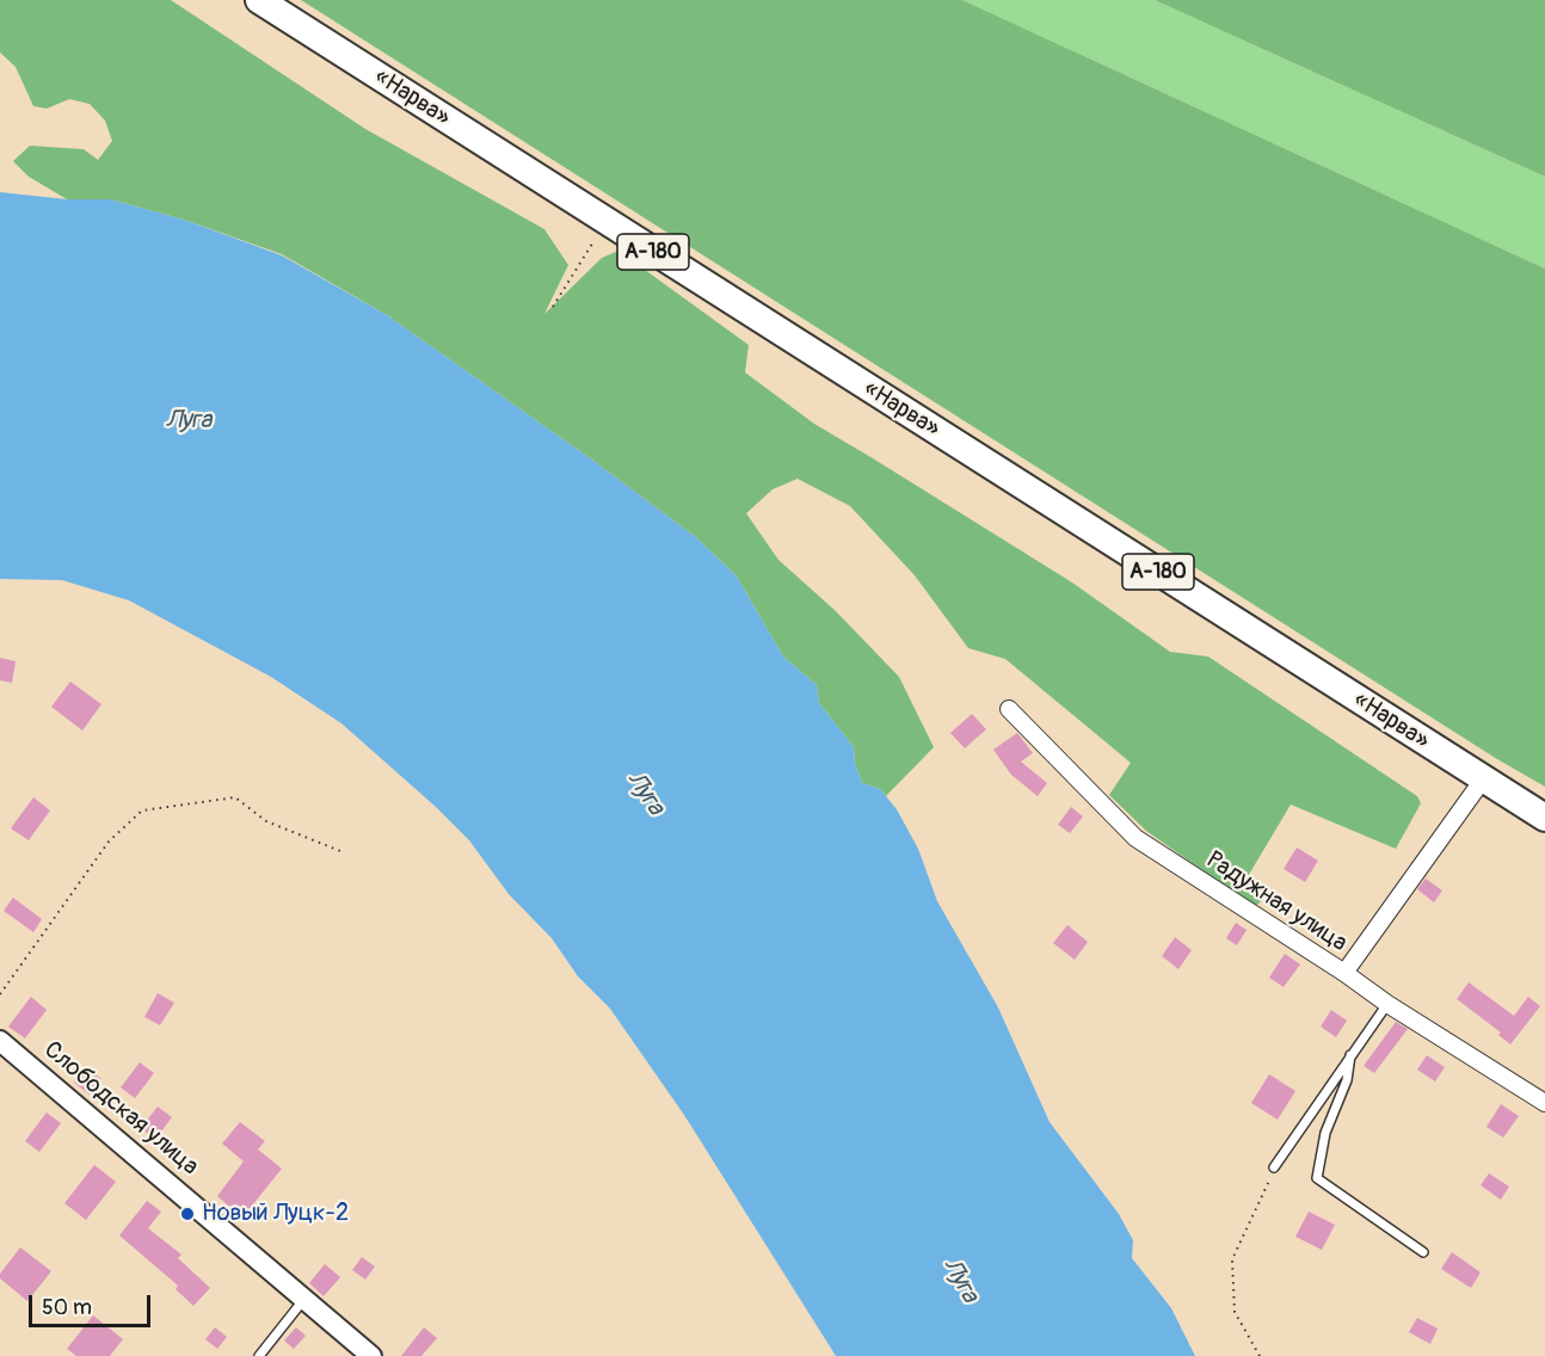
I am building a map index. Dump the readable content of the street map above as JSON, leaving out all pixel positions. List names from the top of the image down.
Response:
{
  "streets": {
    "highway": ["«Нарва»", "А-180"],
    "street": ["Радужная улица", "Слободская улица"]
  },
  "water": ["Луга"],
  "places": ["Новый Луцк-2"],
  "scale_bar": "50 m"
}
